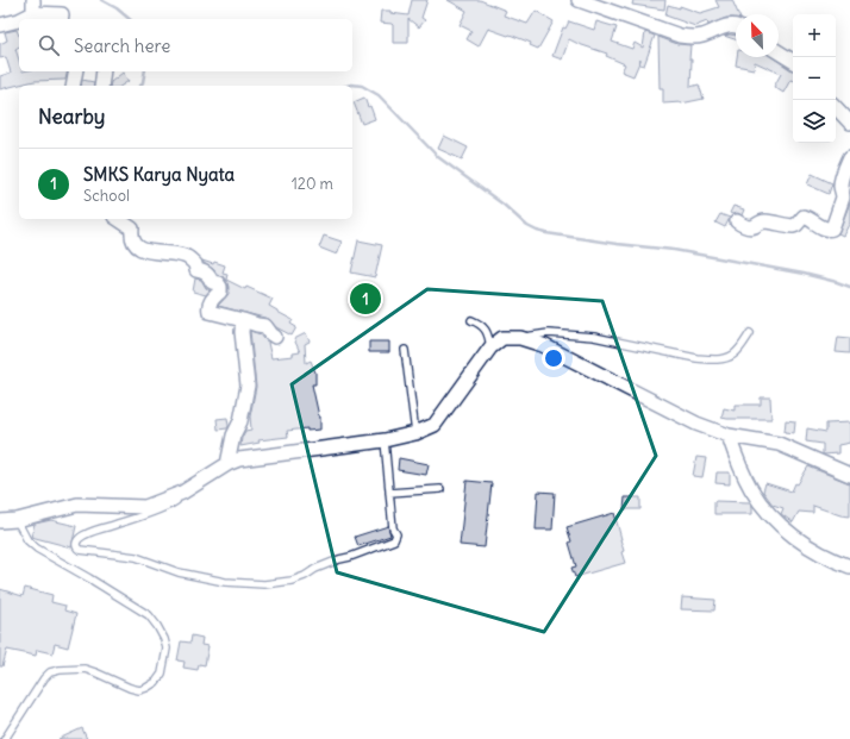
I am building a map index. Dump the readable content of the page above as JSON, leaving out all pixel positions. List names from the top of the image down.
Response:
{
  "north": "top left",
  "page": {
    "map_buttons": ["+", "−"],
    "search": "Search here",
    "heading": "Nearby",
    "list": [
      {
        "mark": "1",
        "name": "SMKS Karya Nyata",
        "note": "School",
        "value": "120 m"
      }
    ],
    "pins": "1"
  }
}
